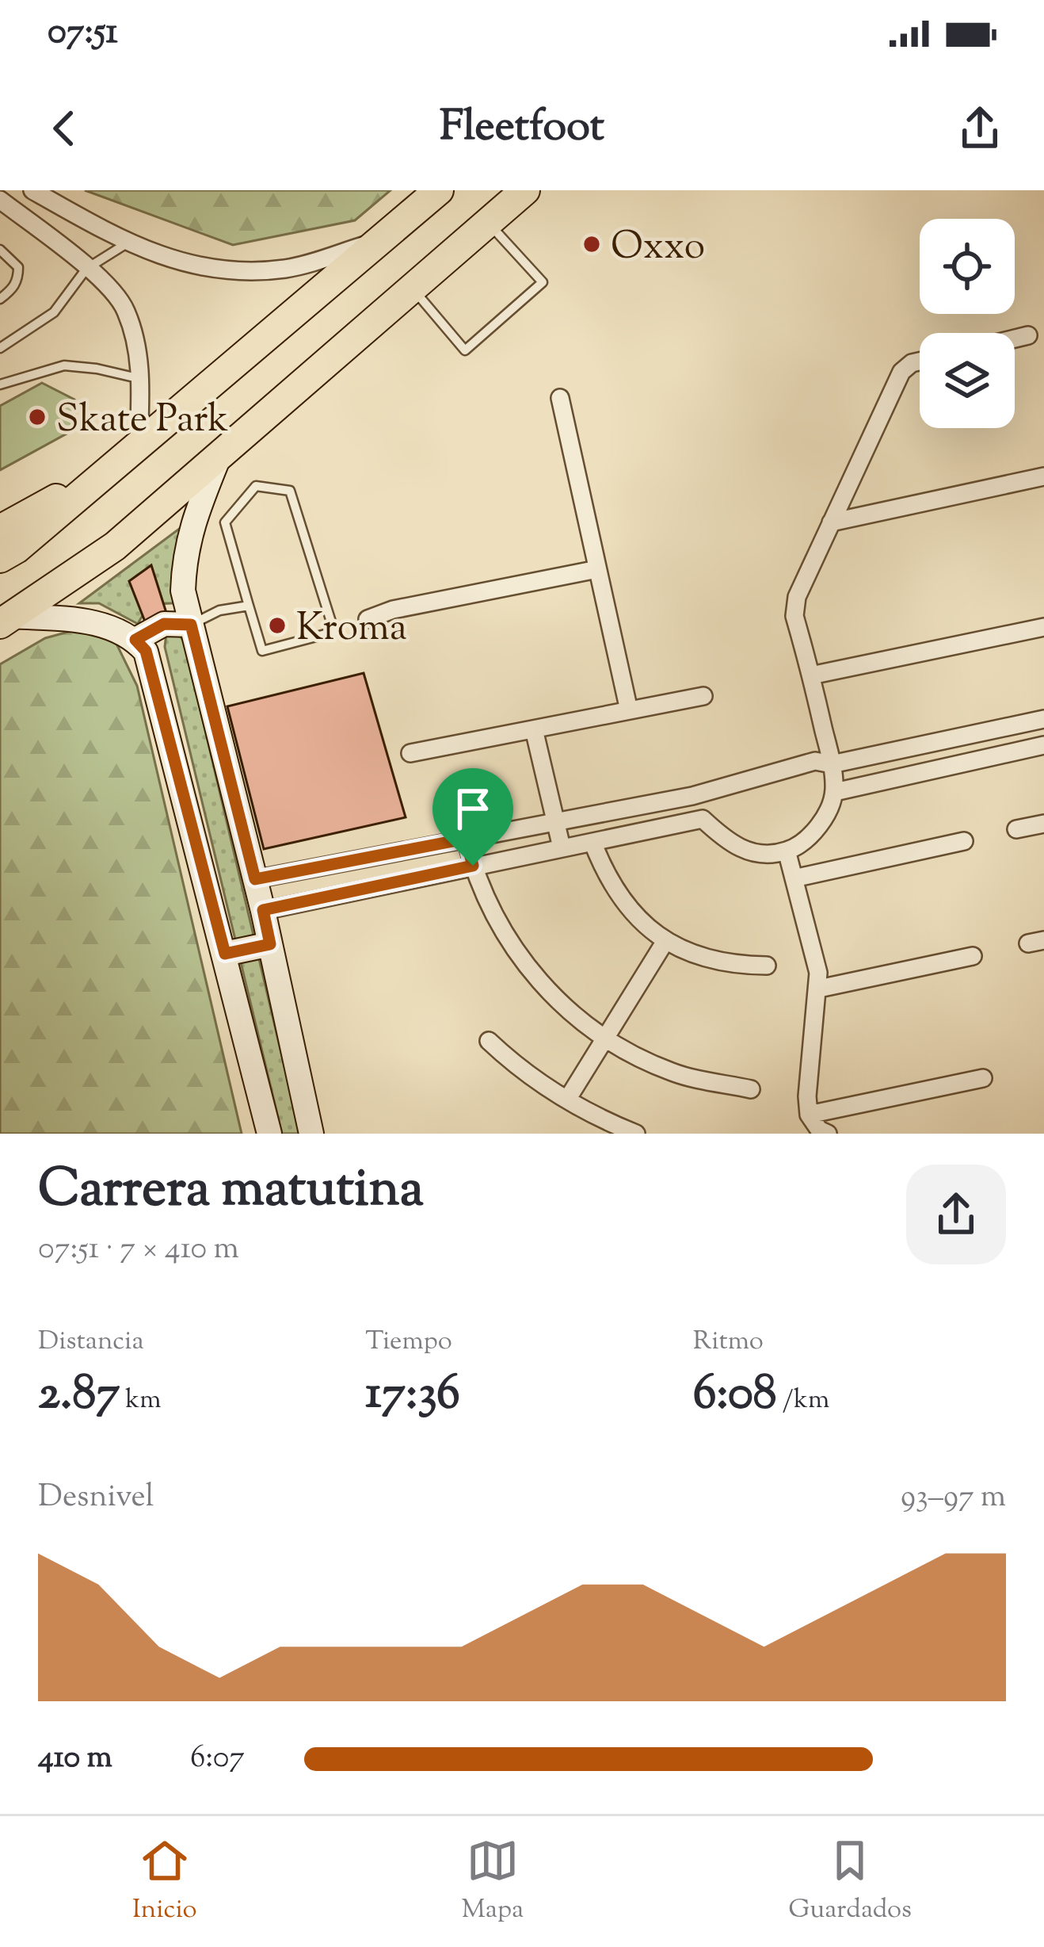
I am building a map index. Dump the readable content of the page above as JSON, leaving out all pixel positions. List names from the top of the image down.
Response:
{
  "places": ["Oxxo", "Skate Park", "Kroma"],
  "page": {
    "status": "07:51",
    "header": "Fleetfoot",
    "heading": ["Carrera matutina", "07:51 · 7 × 410 m"],
    "stats": [
      ["Distancia", "2.87 km"],
      ["Tiempo", "17:36"],
      ["Ritmo", "6:08 /km"]
    ],
    "chart": ["Desnivel", "93–97 m"],
    "list": [
      {
        "name": "410 m",
        "note": "6:07"
      }
    ],
    "tabs": ["Inicio", "Mapa", "Guardados"]
  }
}
